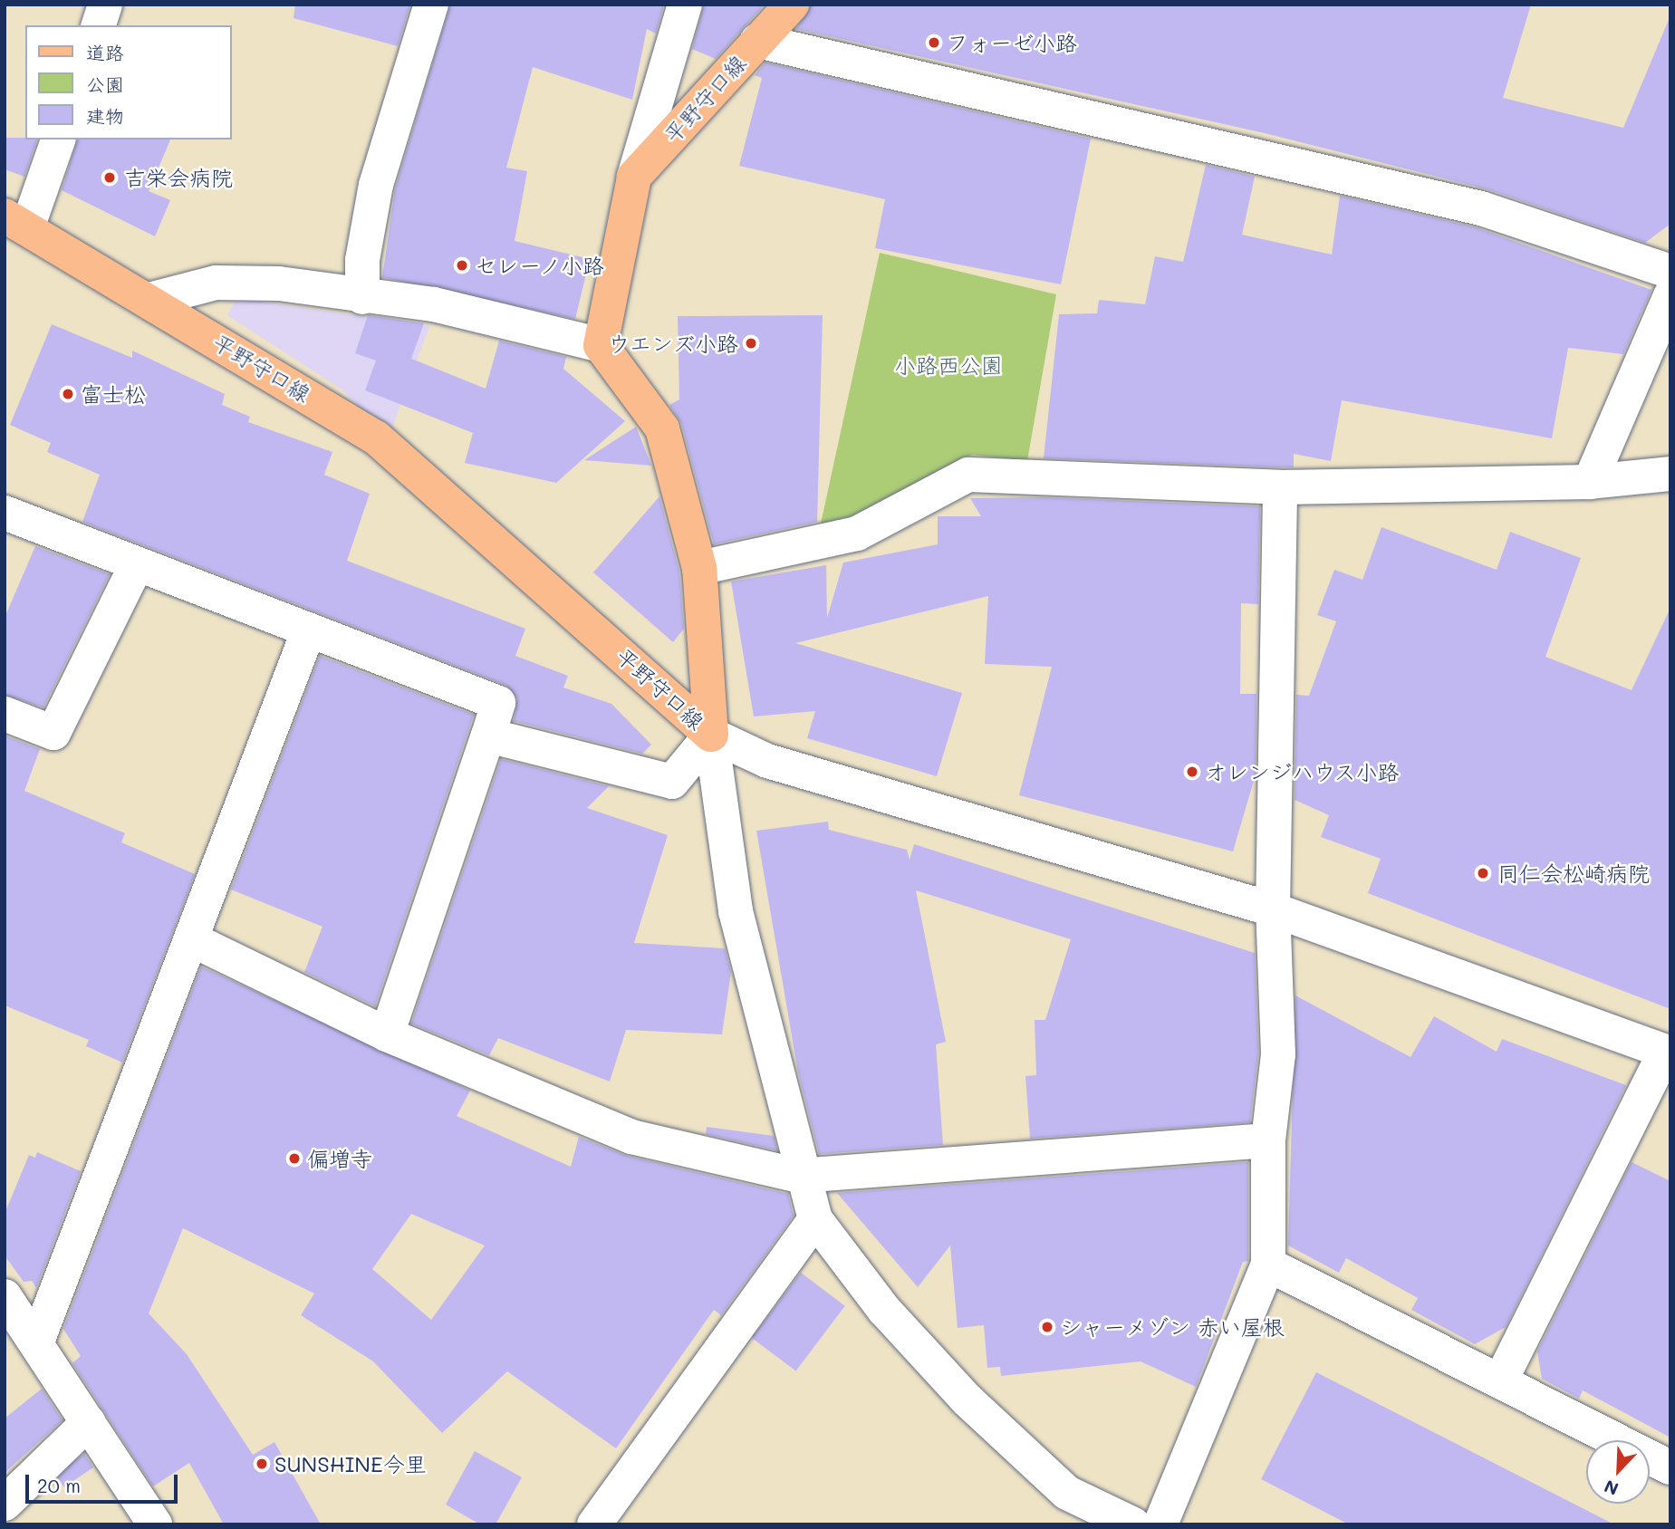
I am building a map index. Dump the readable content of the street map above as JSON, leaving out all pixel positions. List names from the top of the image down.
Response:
{
  "streets": {
    "main road": ["平野守口線"]
  },
  "parks": ["小路西公園"],
  "places": [
    "フォーゼ小路",
    "吉栄会病院",
    "セレーノ小路",
    "ウエンズ小路",
    "富士松",
    "オレンジハウス小路",
    "同仁会松崎病院",
    "偏増寺",
    "シャーメゾン 赤い屋根",
    "SUNSHINE今里"
  ],
  "legend": ["道路", "公園", "建物"],
  "scale_bar": "20 m",
  "north": "bottom left"
}
